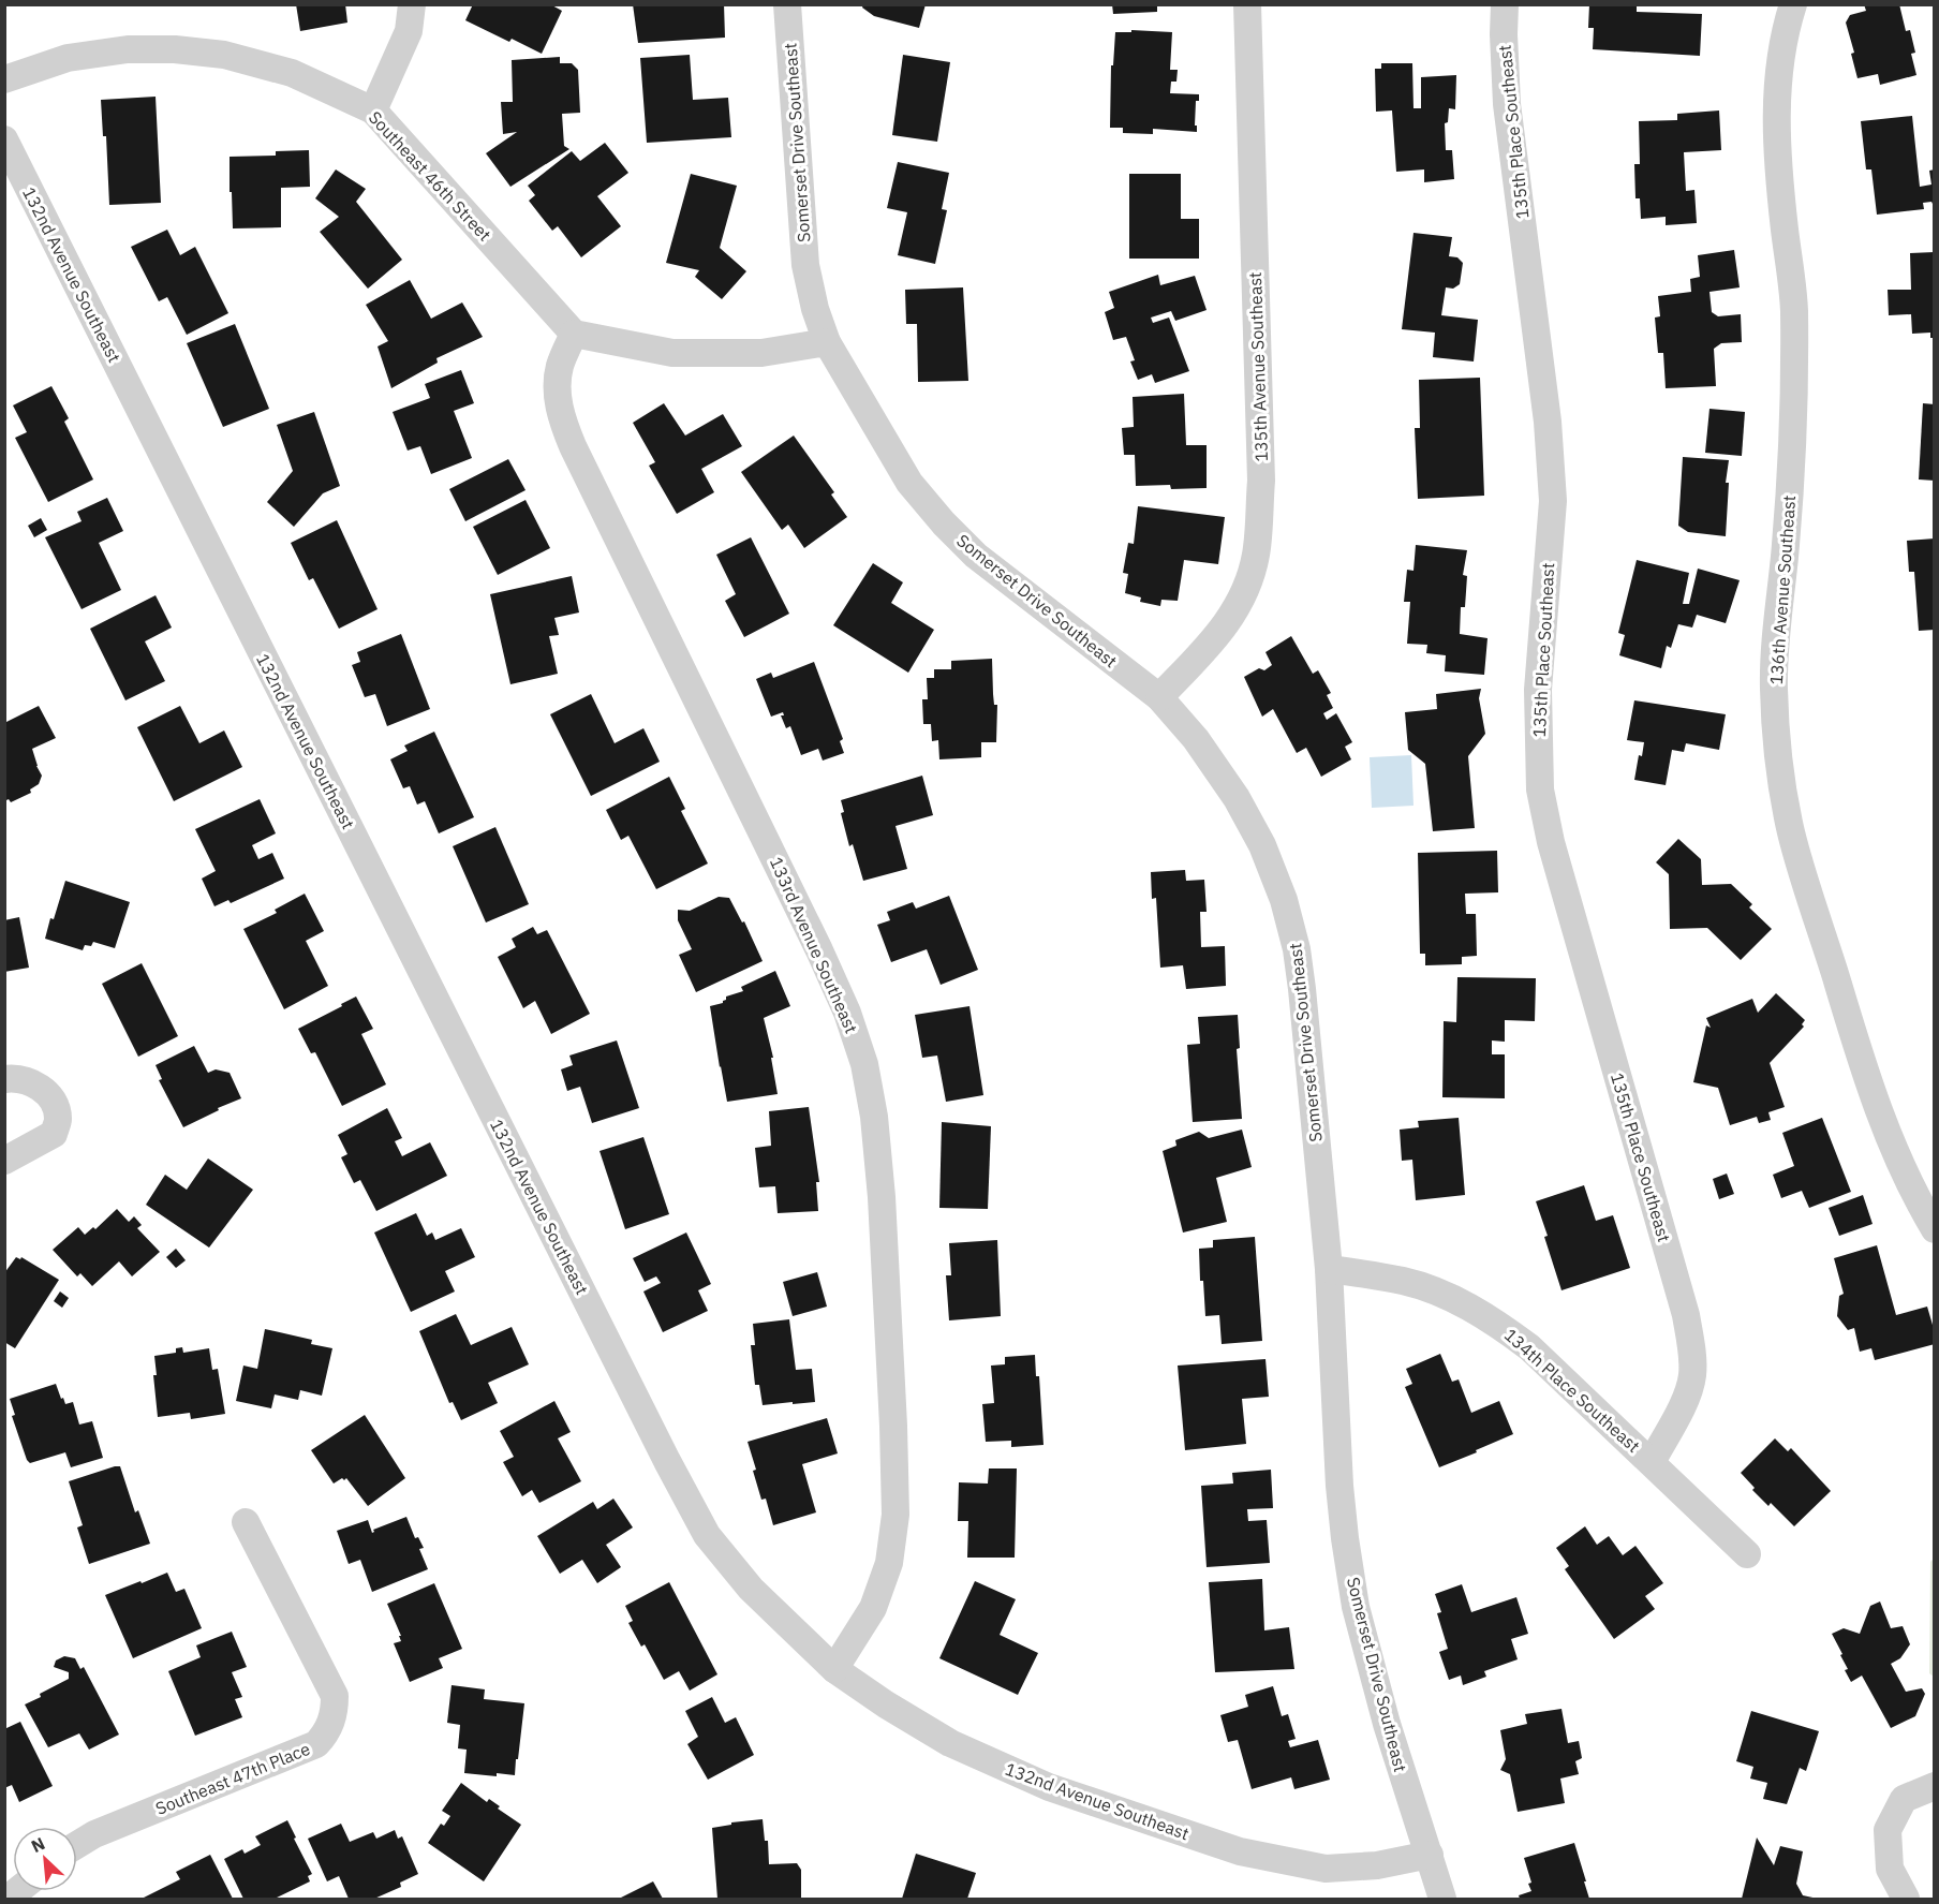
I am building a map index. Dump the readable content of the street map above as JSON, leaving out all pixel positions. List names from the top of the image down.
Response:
{
  "streets": {
    "street": [
      "135th Place Southeast",
      "Somerset Drive Southeast",
      "Southeast 46th Street",
      "132nd Avenue Southeast",
      "135th Avenue Southeast",
      "136th Avenue Southeast",
      "133rd Avenue Southeast",
      "134th Place Southeast",
      "Southeast 47th Place"
    ]
  },
  "crossings": [
    ["135th Place Southeast", "134th Place Southeast"],
    ["Somerset Drive Southeast", "132nd Avenue Southeast"],
    ["Somerset Drive Southeast", "135th Avenue Southeast"],
    ["Somerset Drive Southeast", "134th Place Southeast"],
    ["Southeast 46th Street", "133rd Avenue Southeast"],
    ["132nd Avenue Southeast", "133rd Avenue Southeast"]
  ],
  "north": "top left"
}
